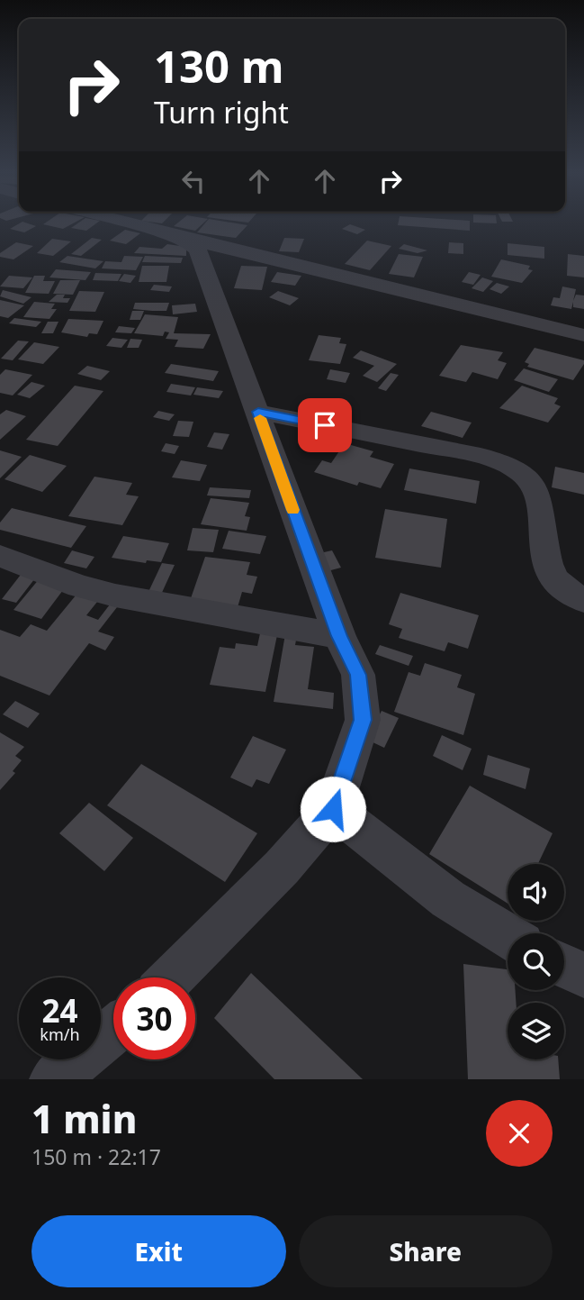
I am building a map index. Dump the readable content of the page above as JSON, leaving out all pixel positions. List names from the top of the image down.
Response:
{
  "page": {
    "turn": ["130 m", "Turn right"],
    "speed": "24 km/h",
    "limit": "30",
    "heading": ["1 min", "150 m · 22:17"],
    "buttons": ["Exit", "Share"]
  }
}
